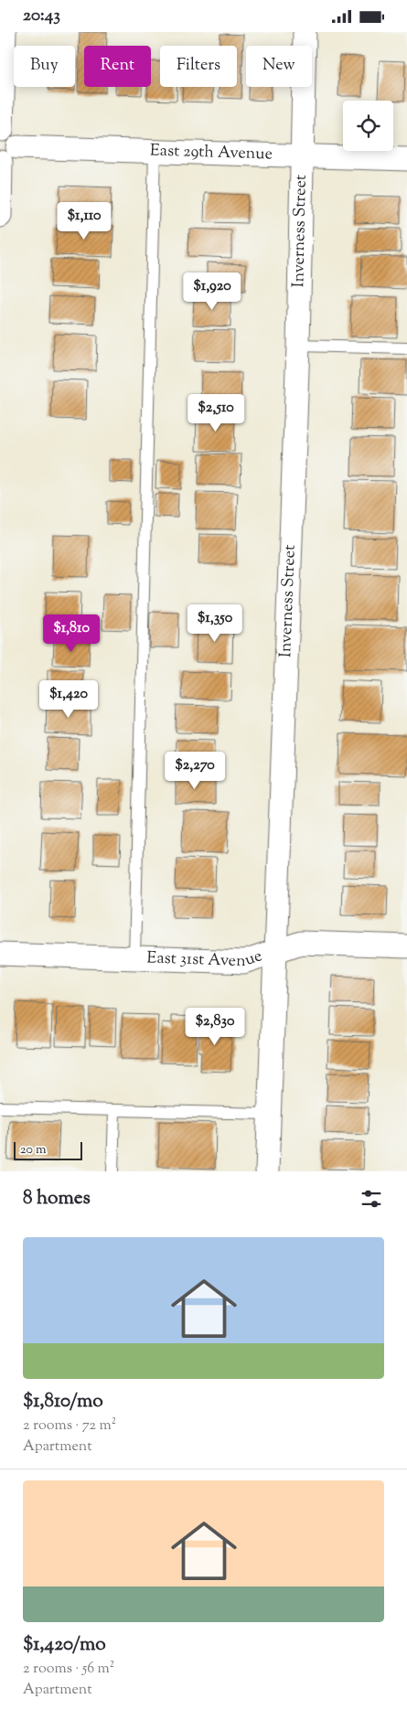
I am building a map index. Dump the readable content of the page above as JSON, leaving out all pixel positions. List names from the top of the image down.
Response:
{
  "streets": {
    "street": ["East 29th Avenue", "Inverness Street", "East 31st Avenue"]
  },
  "crossings": [
    ["East 29th Avenue", "Inverness Street"],
    ["Inverness Street", "East 31st Avenue"]
  ],
  "scale_bar": "20 m",
  "page": {
    "status": "20:43",
    "chip": [
      "Buy",
      "Rent",
      "Filters",
      "New"
    ],
    "price": [
      "$1,110",
      "$1,920",
      "$2,510",
      "$1,350",
      "$1,810",
      "$1,420",
      "$2,270",
      "$2,830"
    ],
    "scale": "20 m",
    "heading": "8 homes",
    "list": [
      {
        "name": "$1,810/mo",
        "note": "2 rooms · 72 m² · Apartment"
      },
      {
        "name": "$1,420/mo",
        "note": "2 rooms · 56 m² · Apartment"
      }
    ]
  }
}
